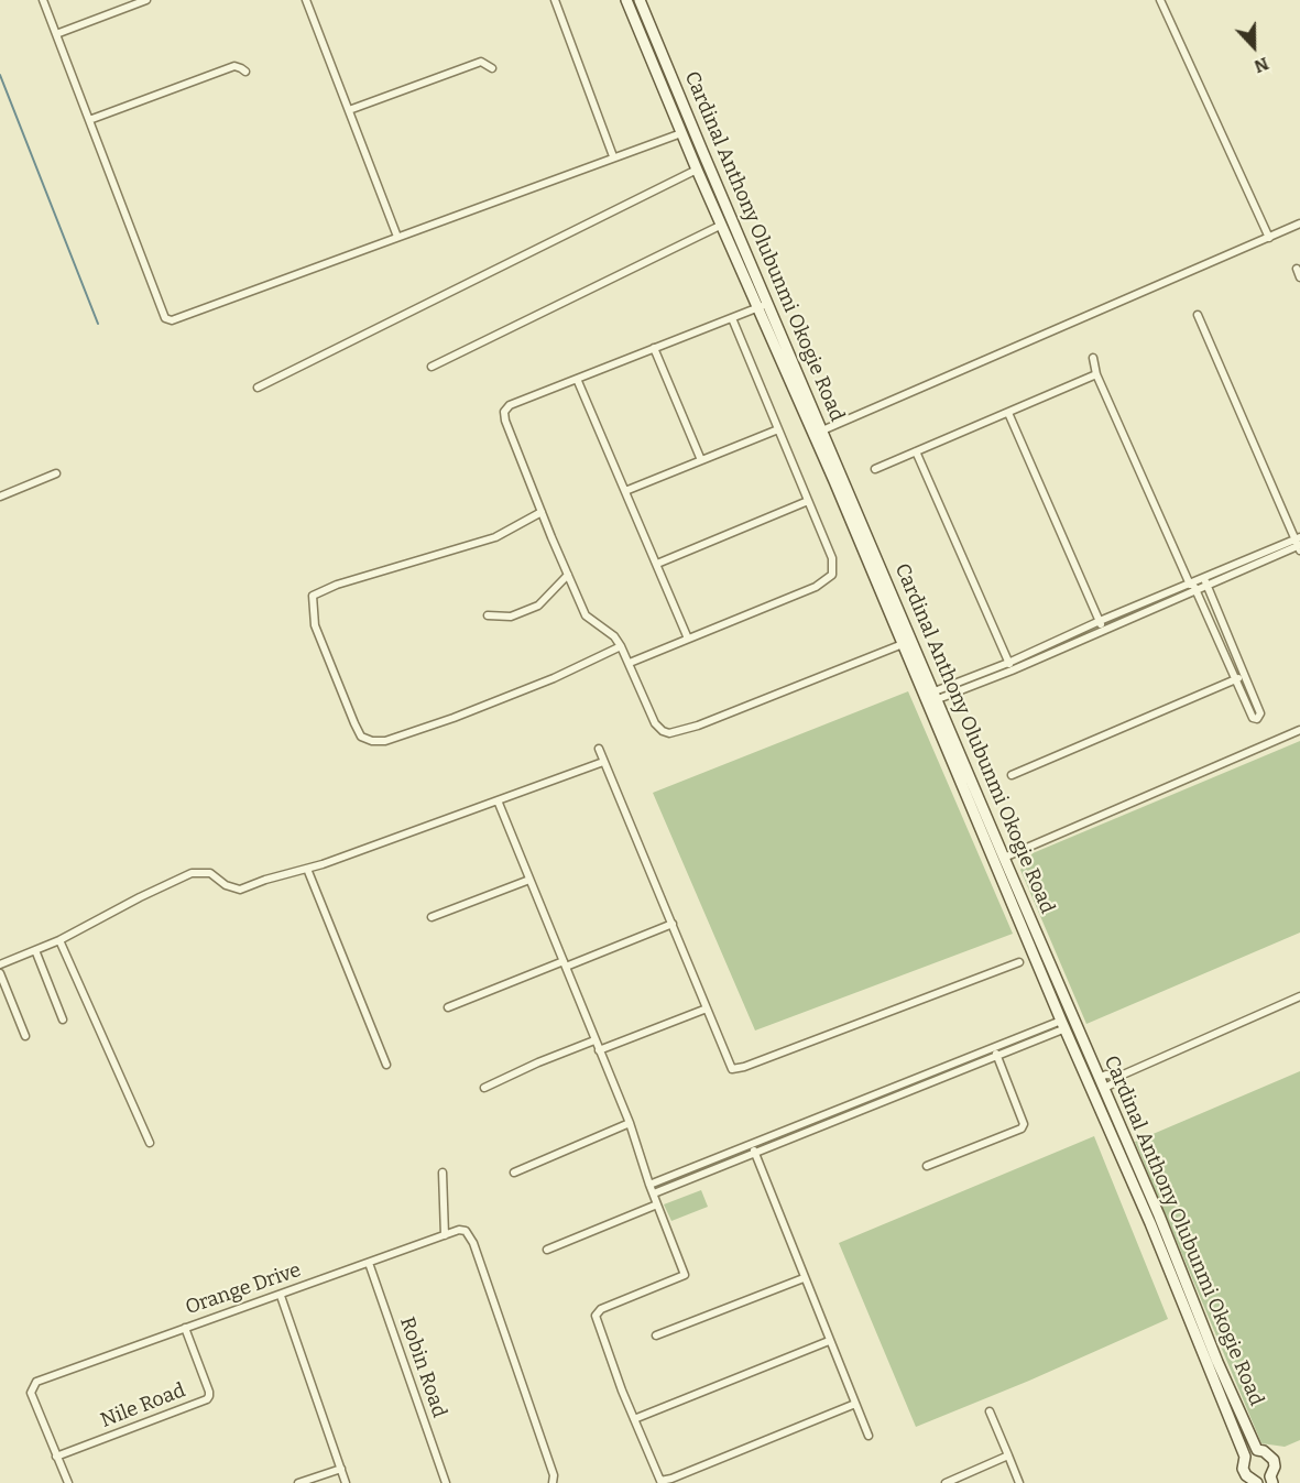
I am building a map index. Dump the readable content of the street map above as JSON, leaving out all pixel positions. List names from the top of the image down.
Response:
{
  "streets": {
    "street": [
      "Cardinal Anthony Olubunmi Okogie Road",
      "Orange Drive",
      "Robin Road",
      "Nile Road"
    ]
  },
  "crossings": [
    ["Orange Drive", "Robin Road"],
    ["Orange Drive", "Nile Road"]
  ],
  "north": "bottom"
}
